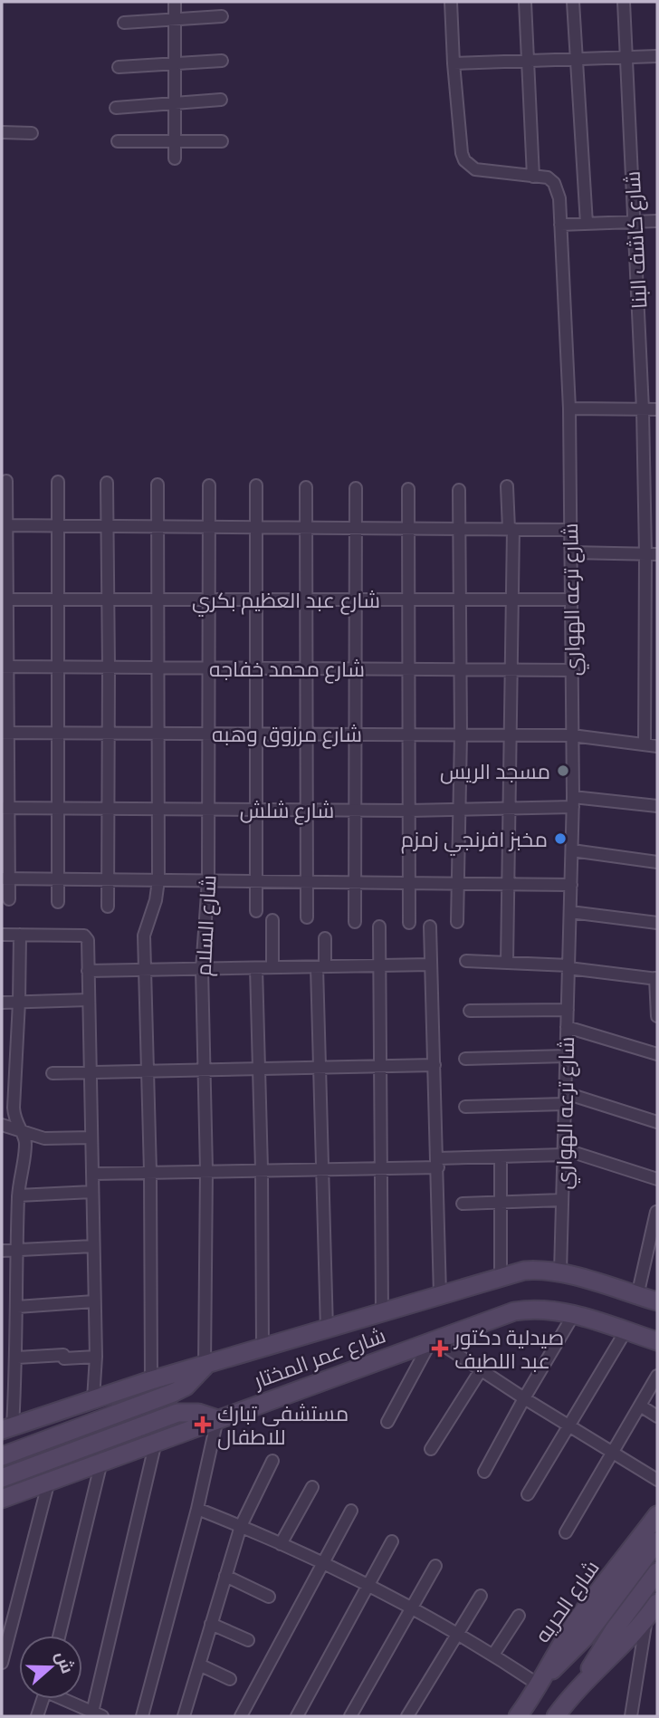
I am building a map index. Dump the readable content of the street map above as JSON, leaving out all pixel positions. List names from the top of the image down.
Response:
{
  "streets": {
    "main road": ["شارع عمر المختار", "شارع الحريه"],
    "street": [
      "شارع كاشف البنا",
      "شارع عبد العظيم بكري",
      "شارع ترعه الهواري",
      "شارع محمد خفاجه",
      "شارع مرزوق وهبه",
      "شارع شلش",
      "شارع السلام"
    ]
  },
  "crossings": [
    ["شارع كاشف البنا", "شارع مرزوق وهبه"],
    ["شارع عبد العظيم بكري", "شارع ترعه الهواري"],
    ["شارع عبد العظيم بكري", "شارع السلام"],
    ["شارع ترعه الهواري", "شارع محمد خفاجه"],
    ["شارع ترعه الهواري", "شارع مرزوق وهبه"],
    ["شارع ترعه الهواري", "شارع شلش"],
    ["شارع ترعه الهواري", "شارع عمر المختار"],
    ["شارع محمد خفاجه", "شارع السلام"],
    ["شارع مرزوق وهبه", "شارع السلام"],
    ["شارع شلش", "شارع السلام"],
    ["شارع السلام", "شارع عمر المختار"]
  ],
  "places": {
    "other": ["مسجد الريس", "مخبز افرنجي زمزم"],
    "health": ["صيدلية دكتور عبد اللطيف", "مستشفى تبارك للاطفال"]
  },
  "north": "right"
}
